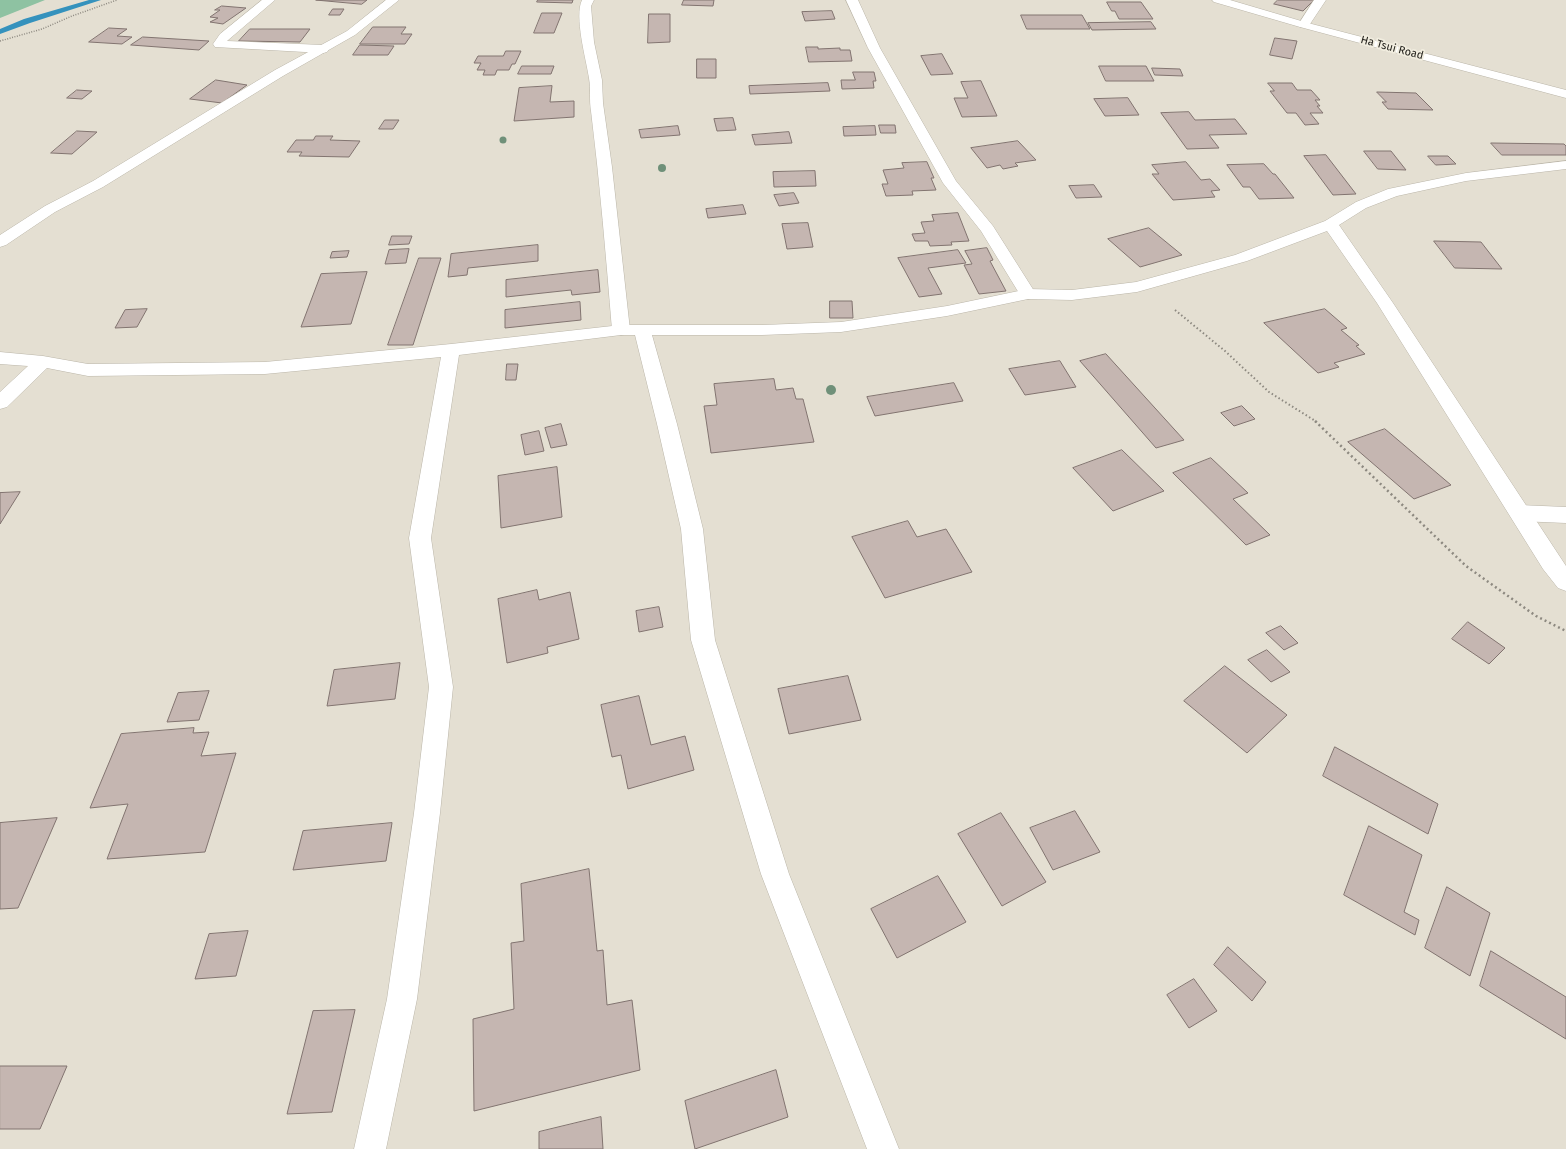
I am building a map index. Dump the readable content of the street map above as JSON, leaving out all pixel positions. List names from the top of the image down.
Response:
{
  "streets": {
    "street": ["Ha Tsui Road"]
  }
}
